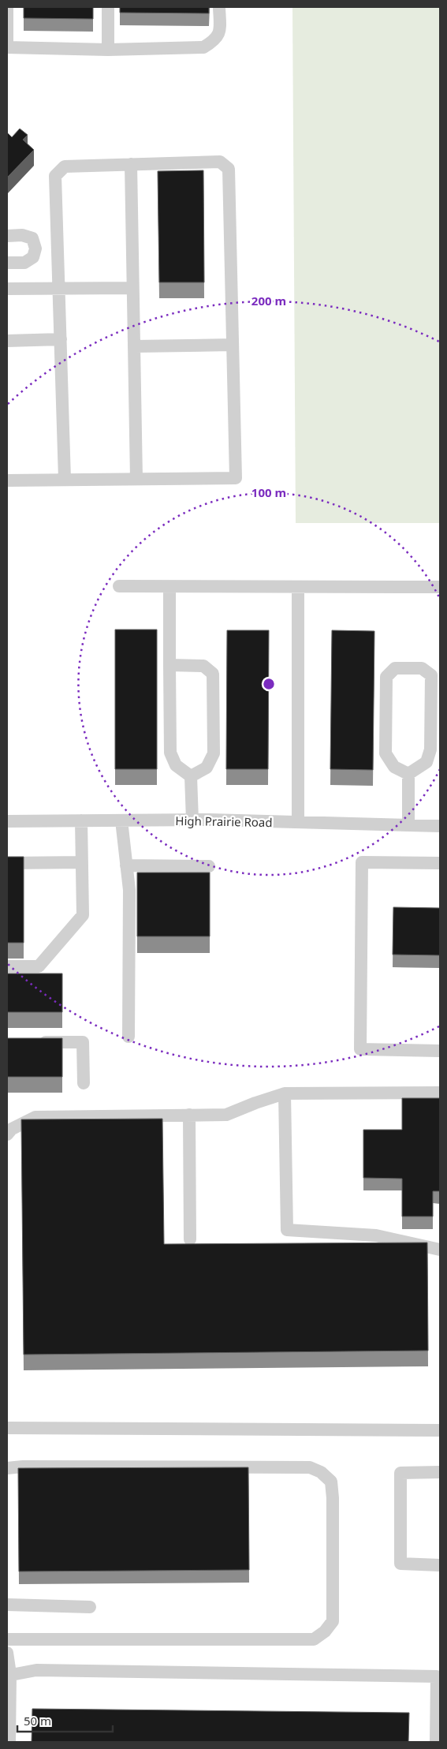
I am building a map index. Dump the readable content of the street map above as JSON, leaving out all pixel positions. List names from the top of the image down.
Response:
{
  "streets": {
    "street": ["High Prairie Road"]
  },
  "scale_bar": "50 m",
  "rings": ["200 m", "100 m"]
}
